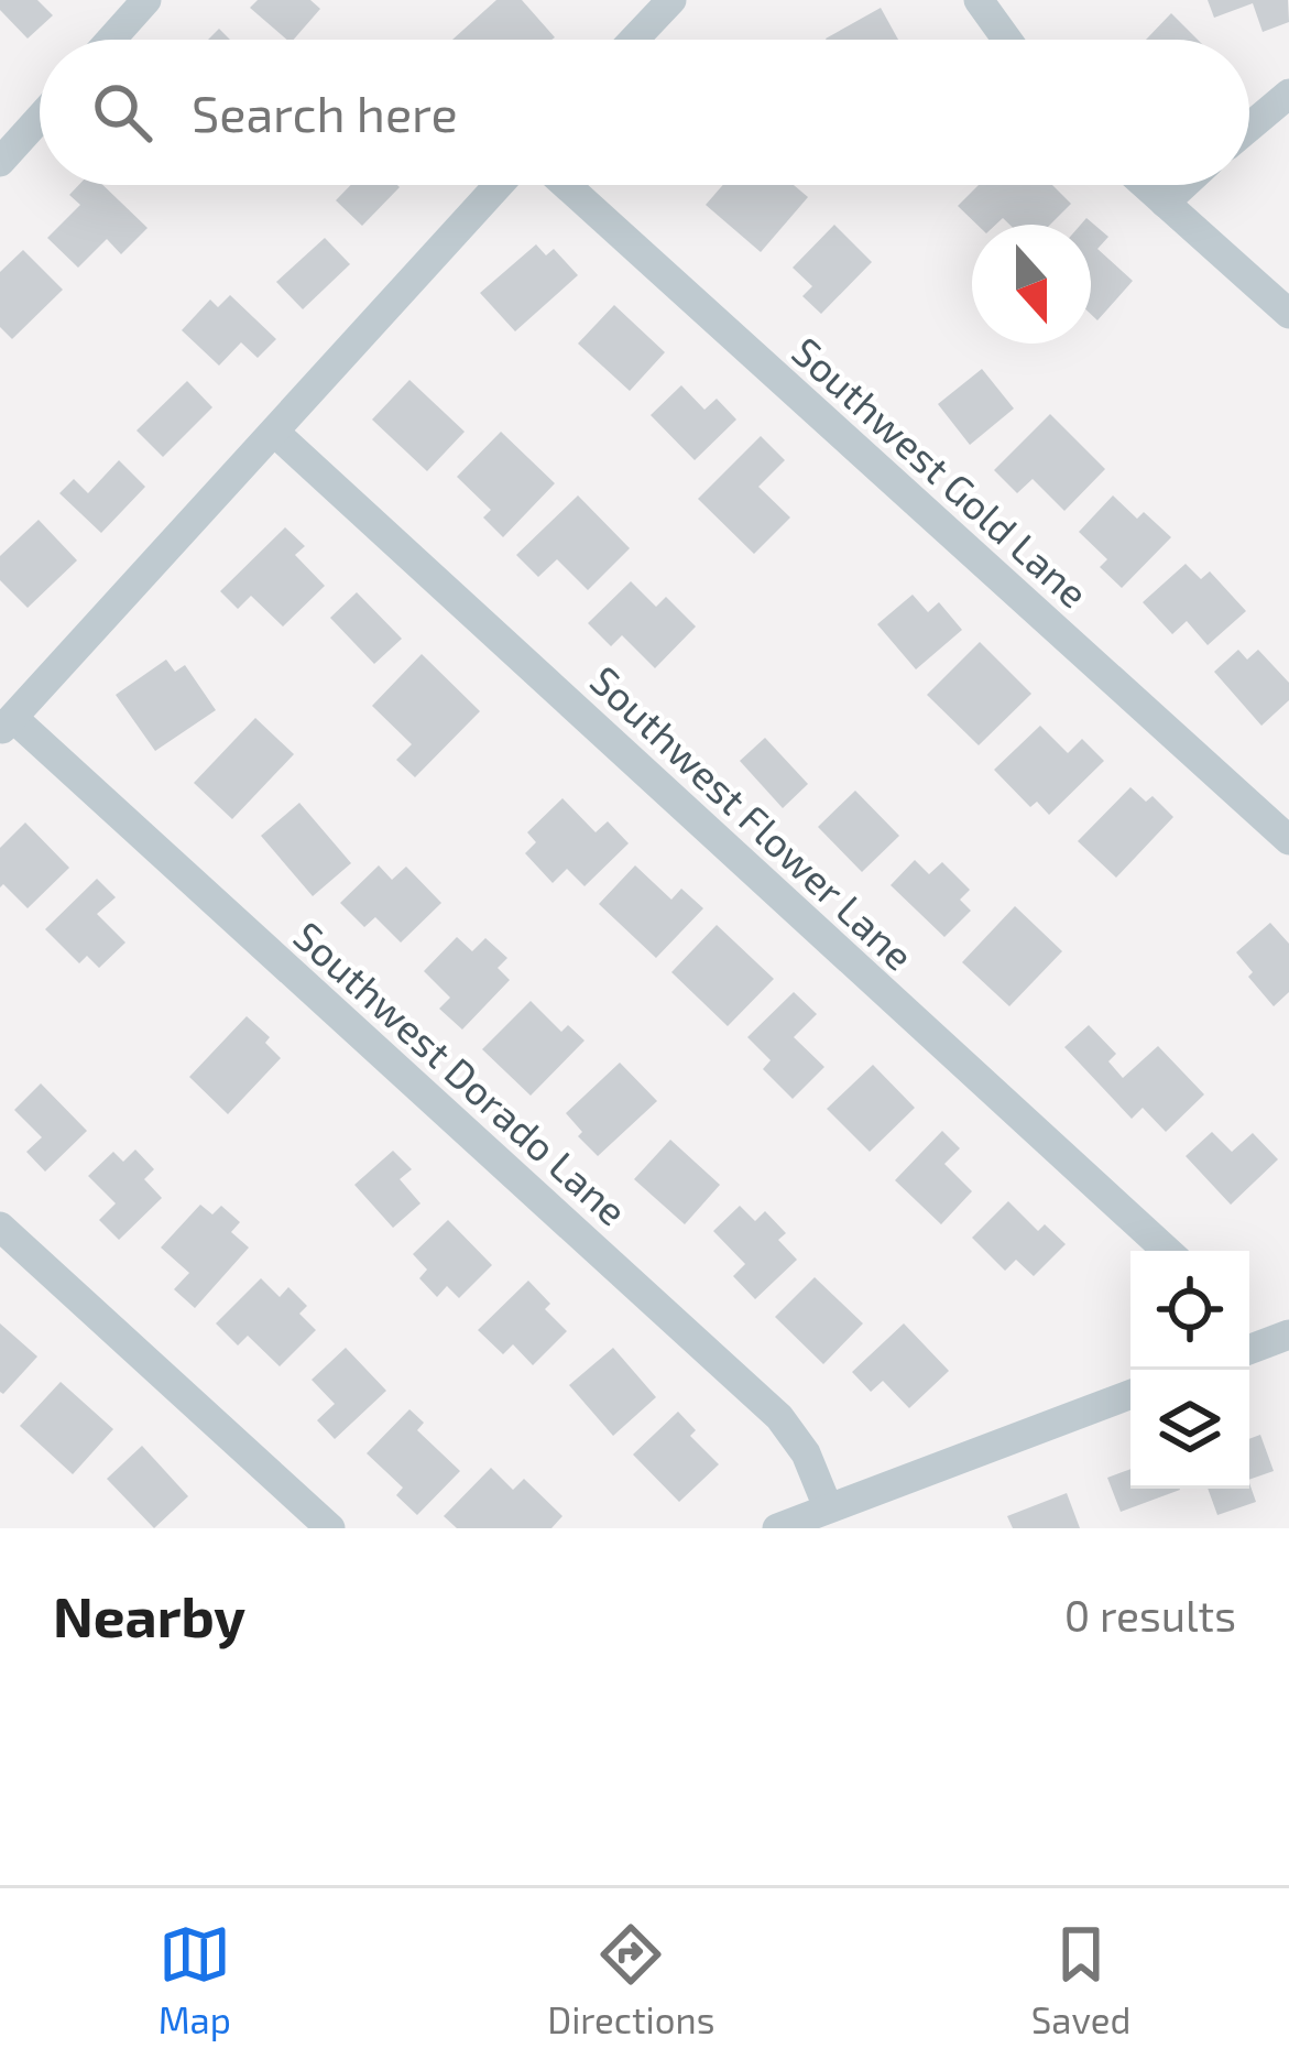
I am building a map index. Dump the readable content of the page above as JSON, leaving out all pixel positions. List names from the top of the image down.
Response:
{
  "streets": {
    "street": ["Southwest Gold Lane", "Southwest Flower Lane", "Southwest Dorado Lane"]
  },
  "north": "bottom",
  "page": {
    "search": "Search here",
    "heading": ["Nearby", "0 results"],
    "nav": ["Map", "Directions", "Saved"]
  }
}
